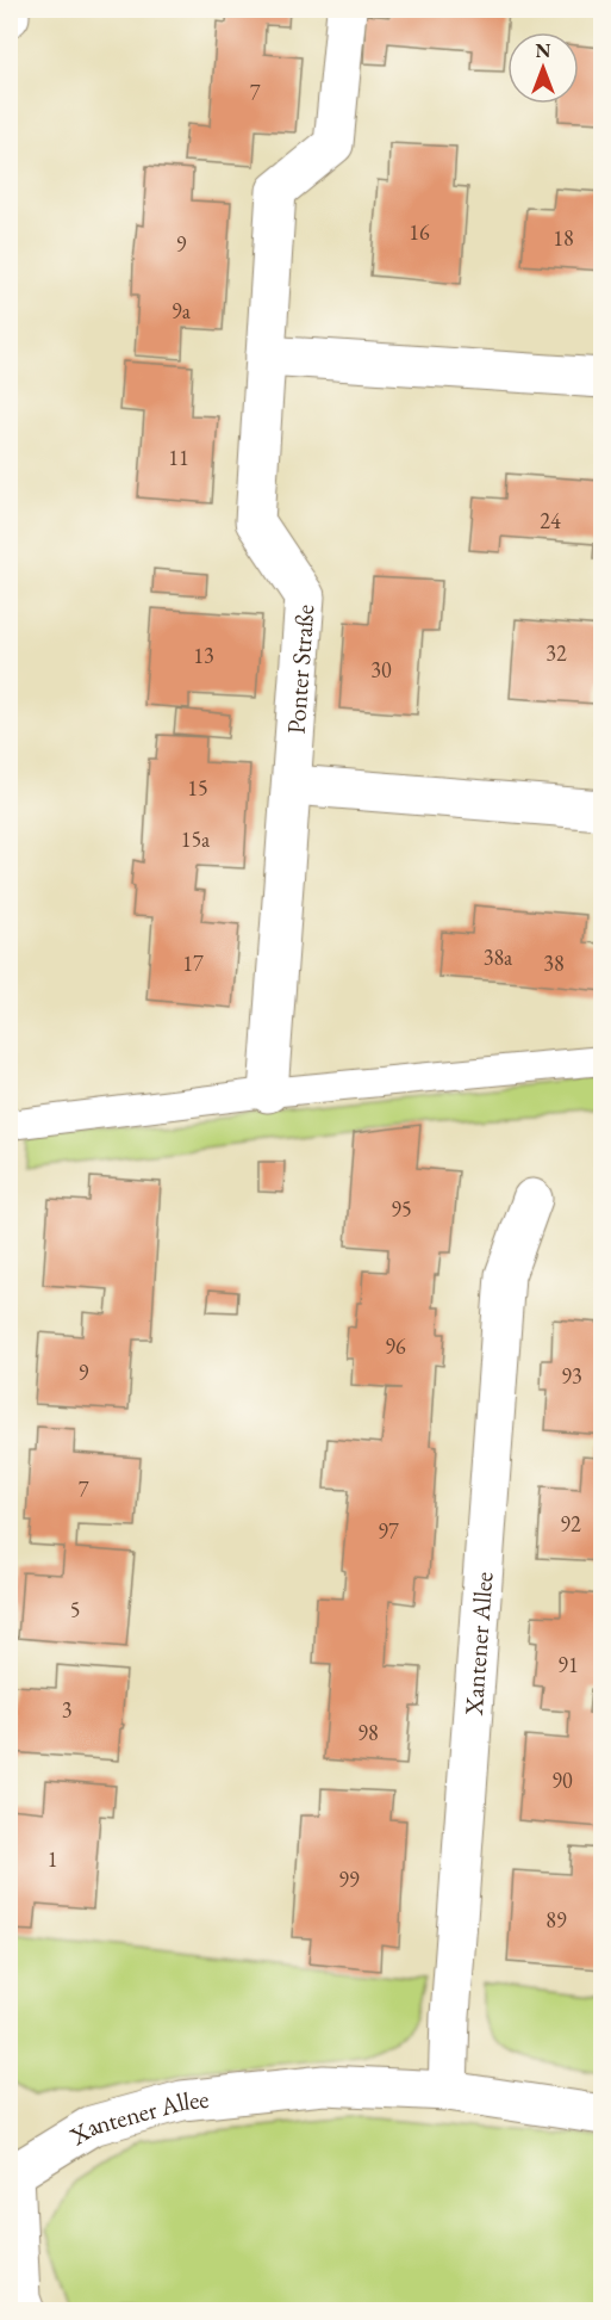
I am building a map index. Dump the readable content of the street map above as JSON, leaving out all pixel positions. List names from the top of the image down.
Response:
{
  "streets": {
    "street": ["Ponter Straße", "Xantener Allee"]
  },
  "house_numbers": [
    "7",
    "16",
    "18",
    "9",
    "9a",
    "11",
    "24",
    "32",
    "13",
    "30",
    "15",
    "15a",
    "38a",
    "17",
    "38",
    "95",
    "96",
    "9",
    "93",
    "7",
    "92",
    "97",
    "5",
    "91",
    "3",
    "98",
    "90",
    "1",
    "99",
    "89"
  ],
  "north": "top"
}
